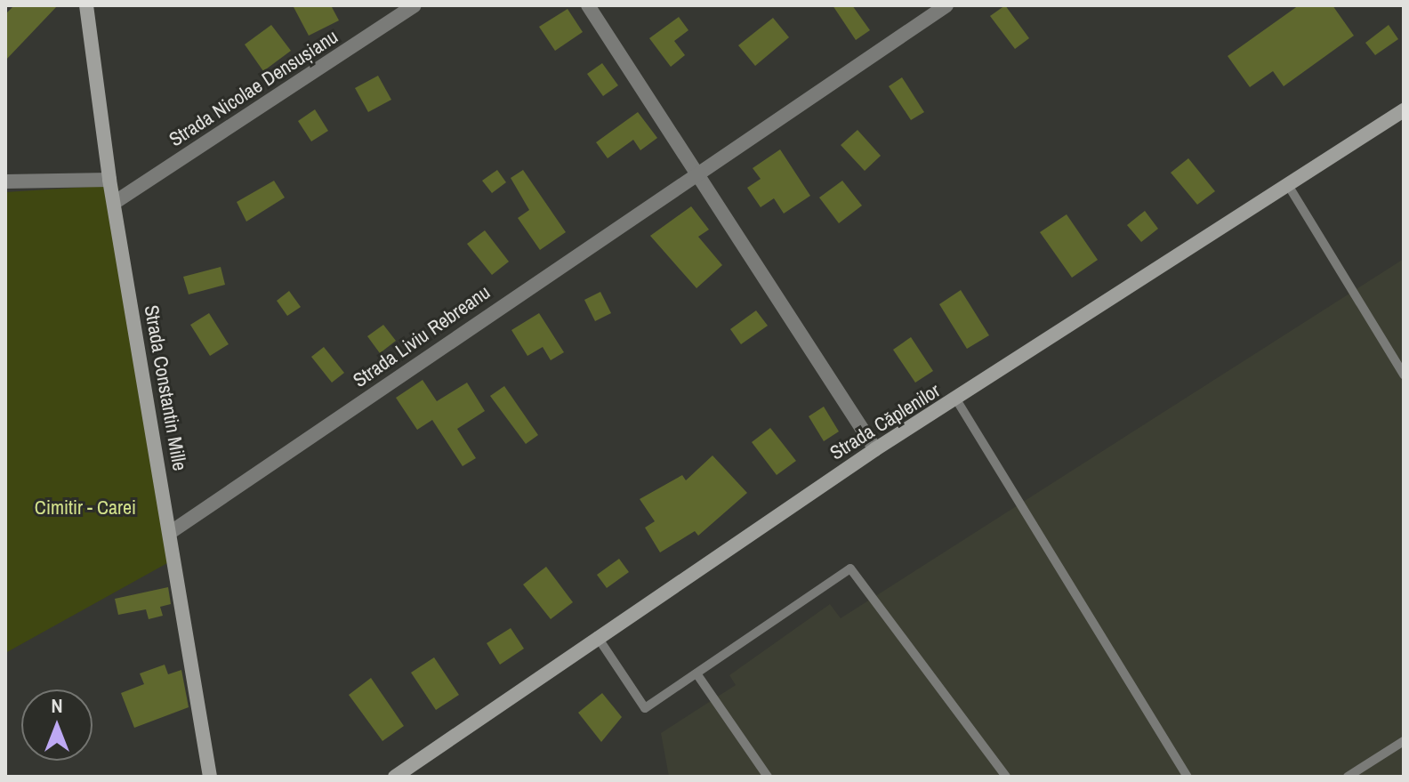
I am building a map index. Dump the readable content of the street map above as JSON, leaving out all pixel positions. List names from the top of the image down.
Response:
{
  "streets": {
    "street": [
      "Strada Nicolae Densușianu",
      "Strada Liviu Rebreanu",
      "Strada Constantin Mille",
      "Strada Căplenilor"
    ]
  },
  "crossings": [
    ["Strada Nicolae Densușianu", "Strada Constantin Mille"],
    ["Strada Liviu Rebreanu", "Strada Constantin Mille"]
  ],
  "parks": ["Cimitir - Carei"],
  "north": "top"
}
